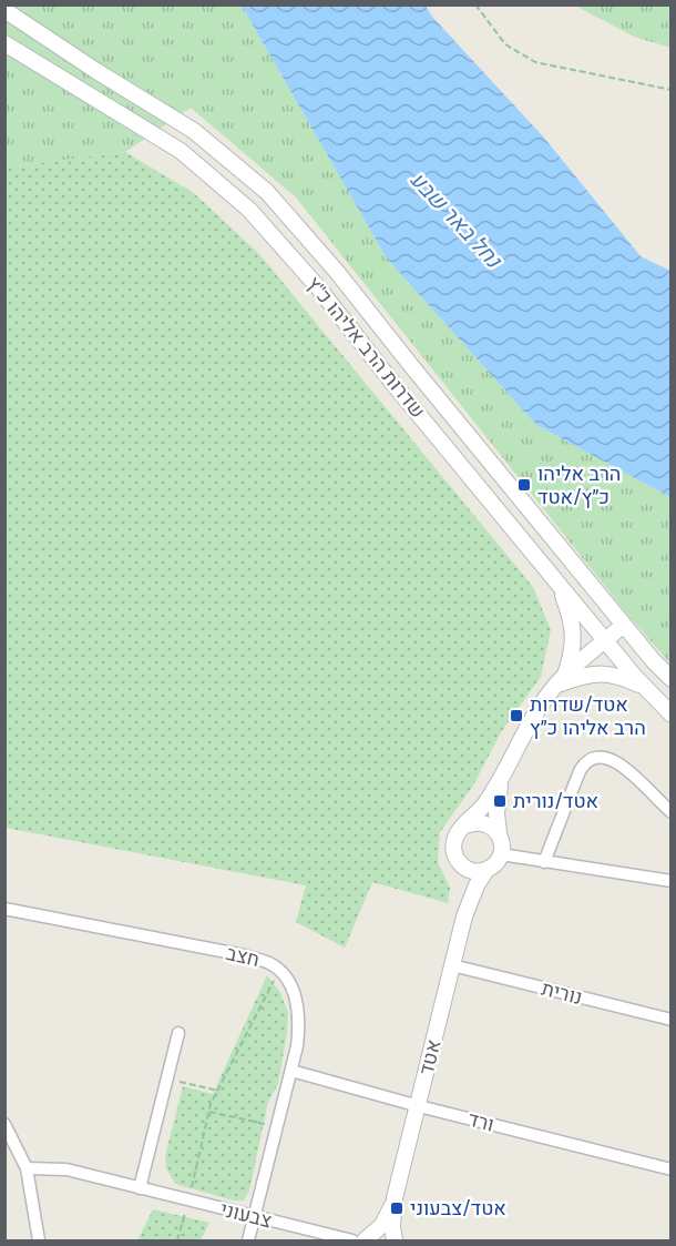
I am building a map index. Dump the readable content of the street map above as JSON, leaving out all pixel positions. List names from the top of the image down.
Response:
{
  "streets": {
    "street": [
      "שדרות הרב אליהו כ\"ץ",
      "חצב",
      "נורית",
      "אטד",
      "ורד",
      "צבעוני"
    ]
  },
  "crossings": [
    ["חצב", "ורד"],
    ["חצב", "צבעוני"],
    ["נורית", "אטד"],
    ["אטד", "ורד"]
  ],
  "water": ["נחל באר שבע"],
  "places": {
    "transit": [
      "הרב אליהו כ״ץ/אטד",
      "אטד/שדרות הרב אליהו כ״ץ",
      "אטד/נורית",
      "אטד/צבעוני"
    ]
  }
}
